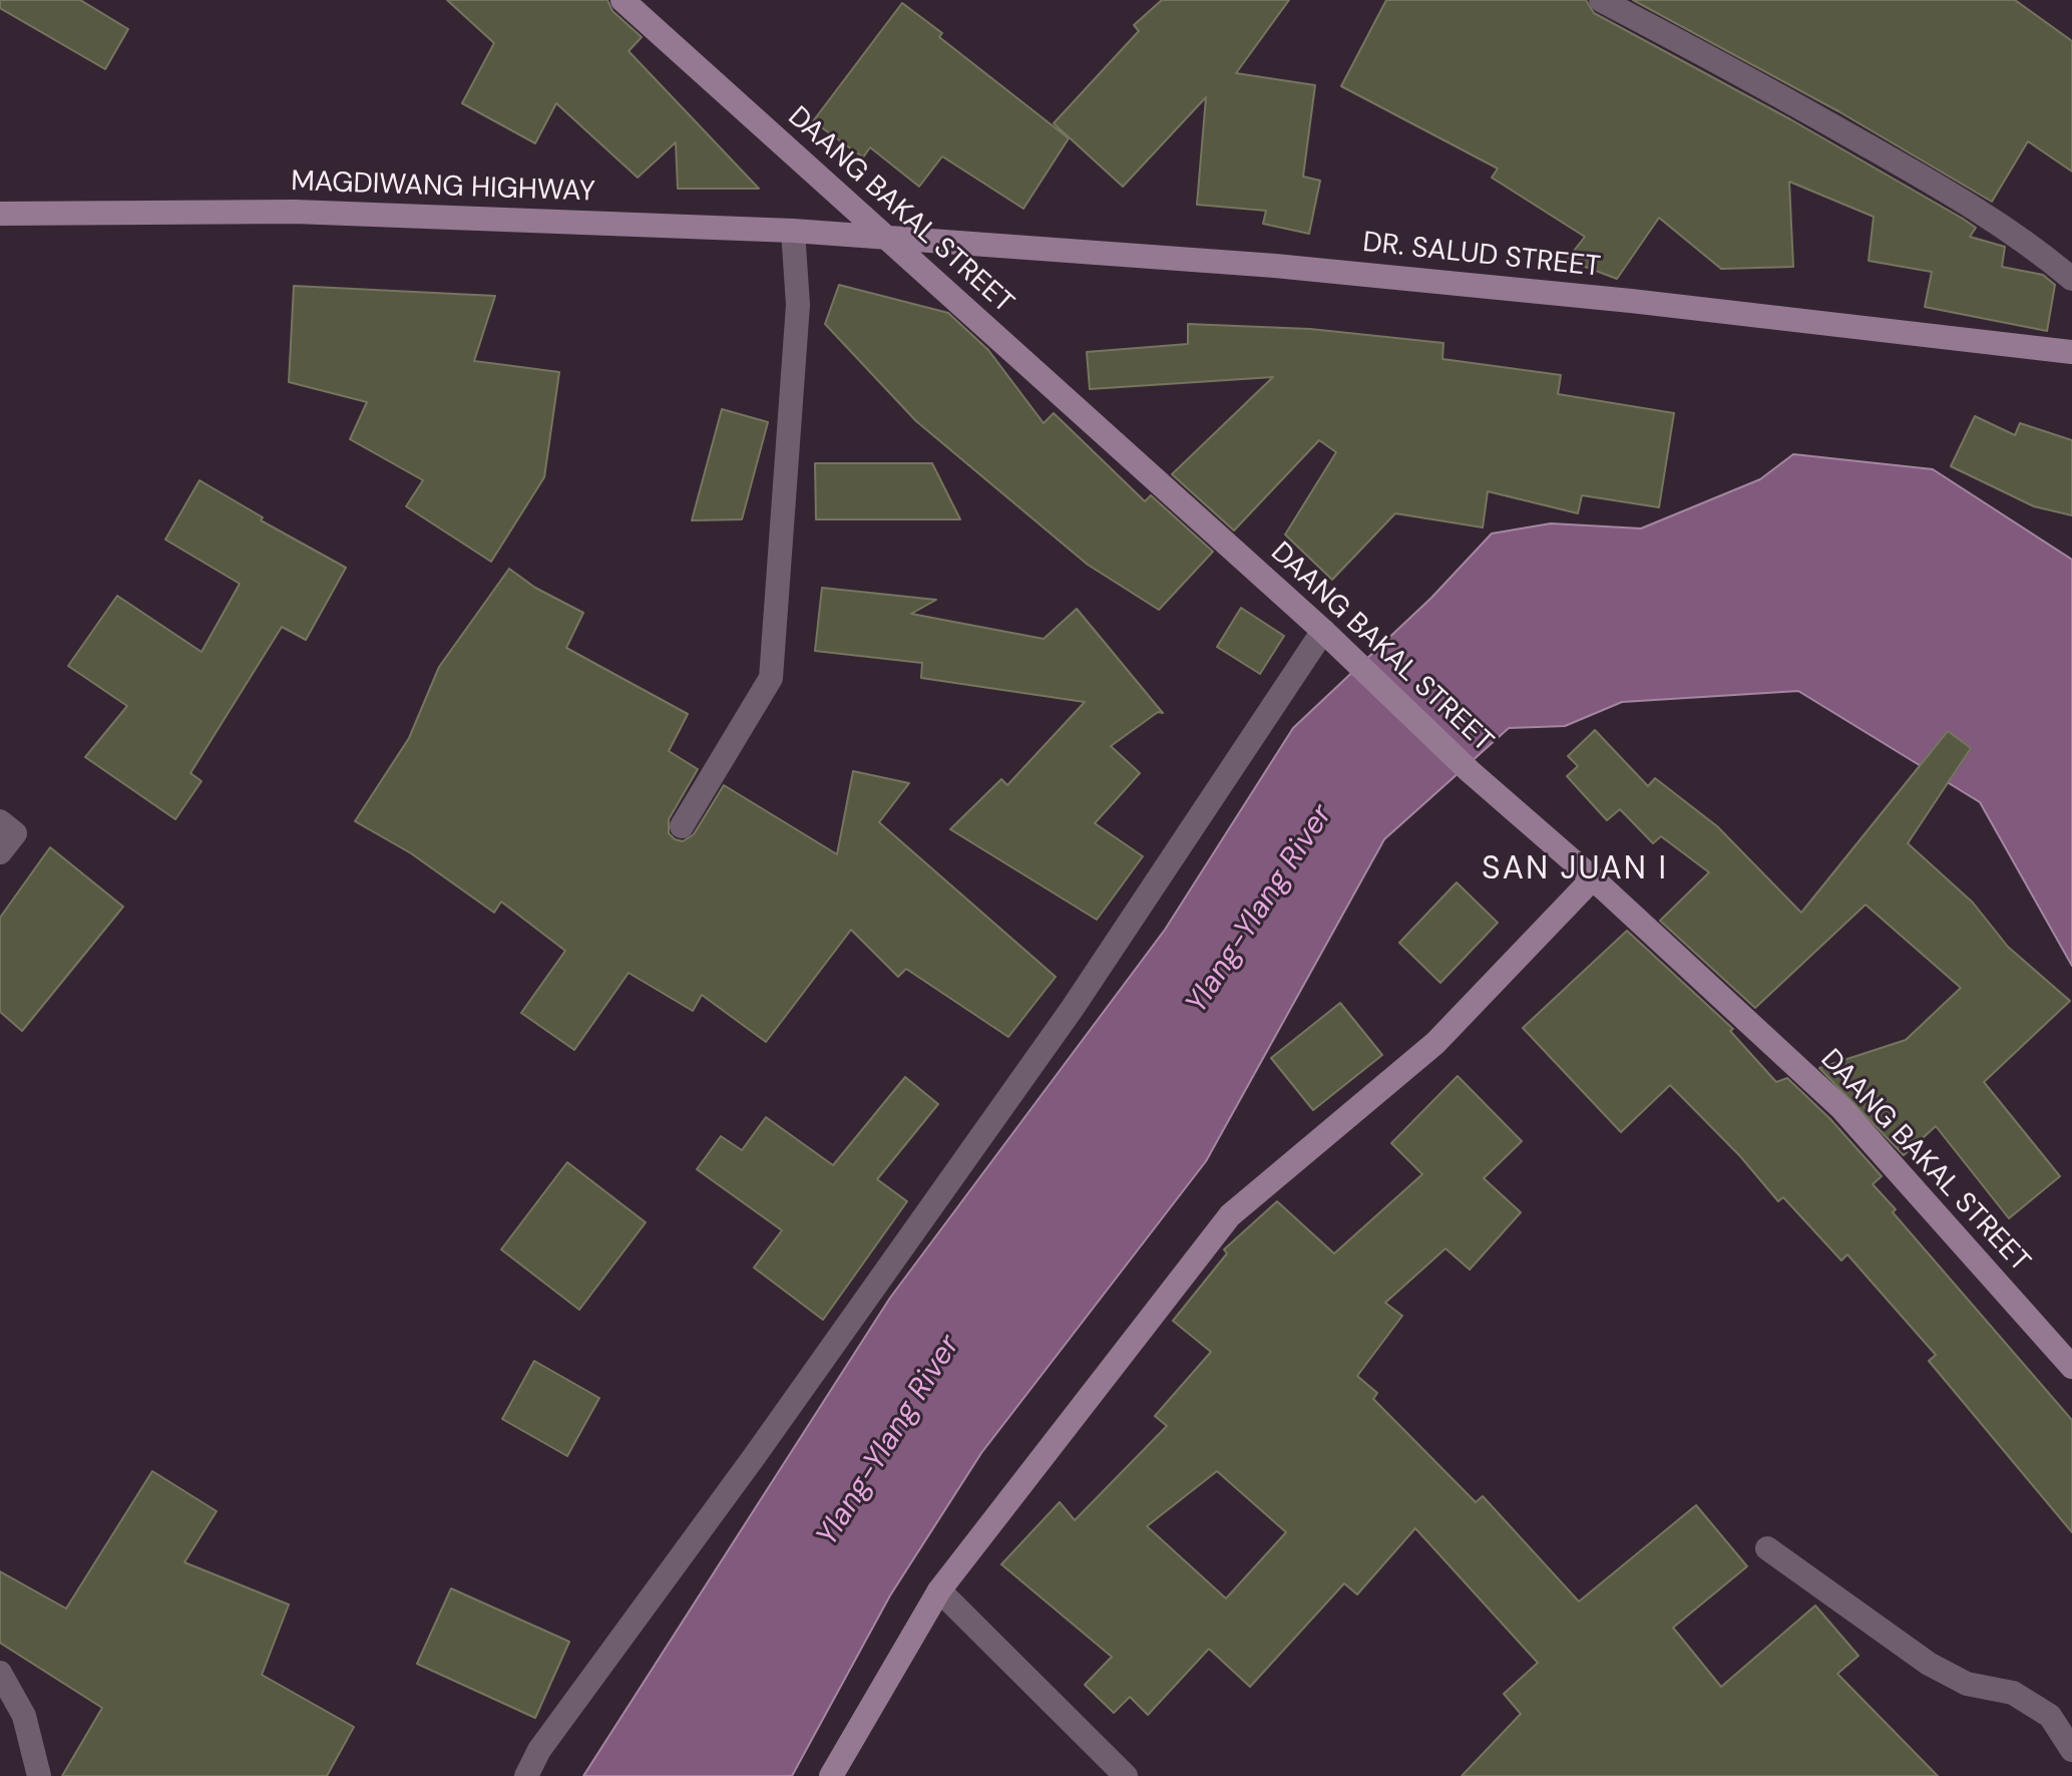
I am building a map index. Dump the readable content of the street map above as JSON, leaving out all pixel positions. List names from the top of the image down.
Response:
{
  "streets": {
    "street": ["MAGDIWANG HIGHWAY", "DAANG BAKAL STREET", "DR. SALUD STREET"]
  },
  "crossings": [
    ["MAGDIWANG HIGHWAY", "DAANG BAKAL STREET"],
    ["MAGDIWANG HIGHWAY", "DR. SALUD STREET"],
    ["DAANG BAKAL STREET", "DR. SALUD STREET"]
  ],
  "districts": ["SAN JUAN I"],
  "water": ["Ylang-Ylang River"]
}
